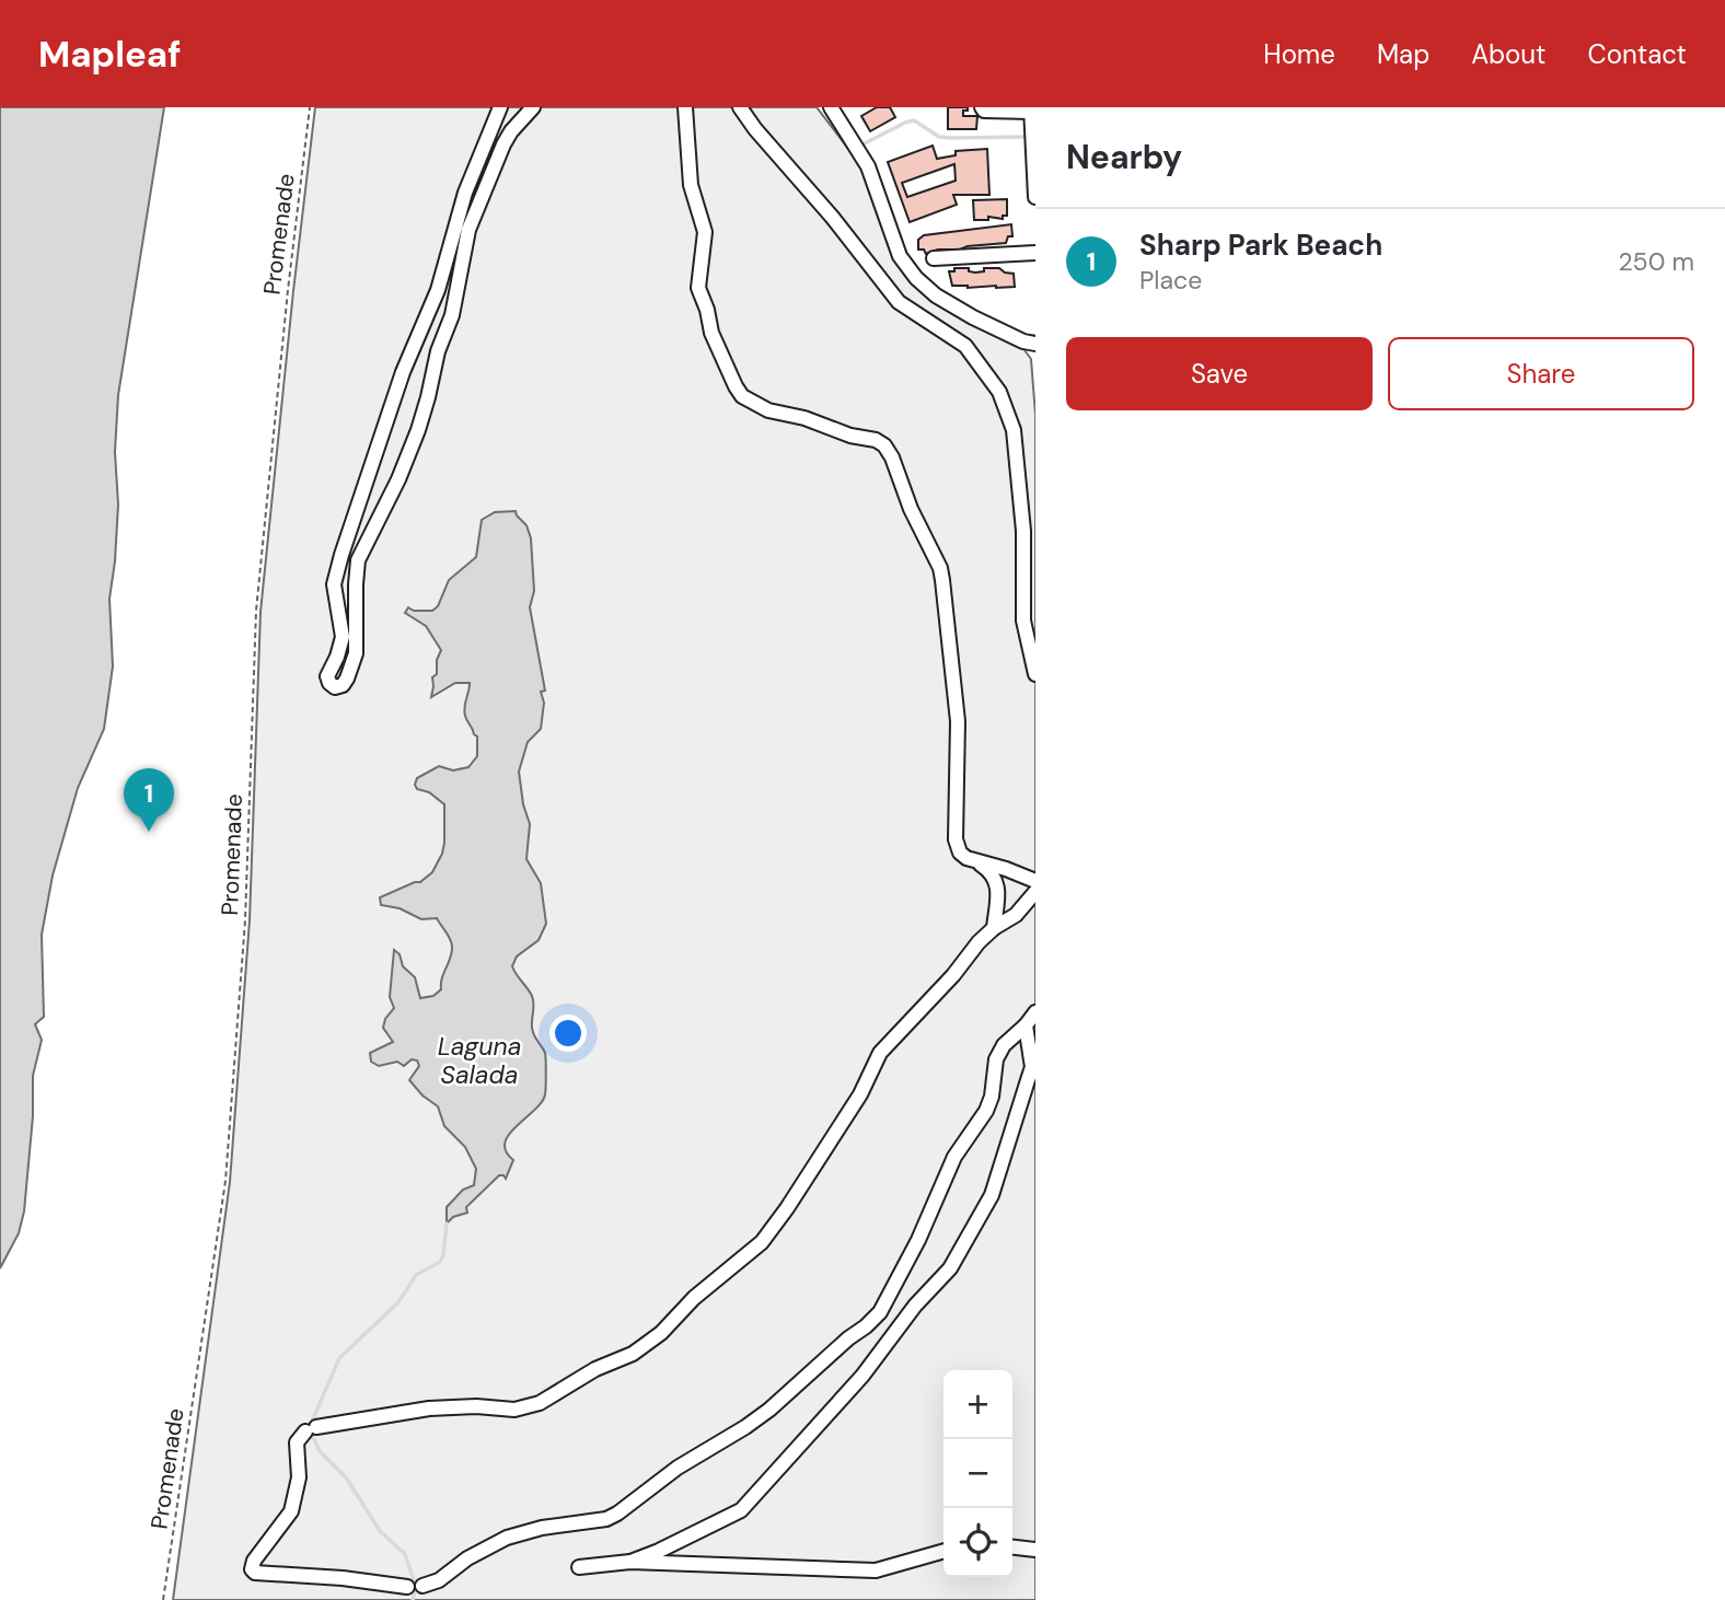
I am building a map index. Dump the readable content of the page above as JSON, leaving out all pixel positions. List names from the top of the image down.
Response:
{
  "streets": {
    "path": ["Promenade"]
  },
  "water": ["Laguna Salada"],
  "page": {
    "header": "Mapleaf",
    "nav": [
      "Home",
      "Map",
      "About",
      "Contact"
    ],
    "heading": "Nearby",
    "list": [
      {
        "mark": "1",
        "name": "Sharp Park Beach",
        "note": "Place",
        "value": "250 m"
      }
    ],
    "buttons": ["Save", "Share"],
    "pins": "1",
    "map_buttons": ["+", "−"]
  }
}
